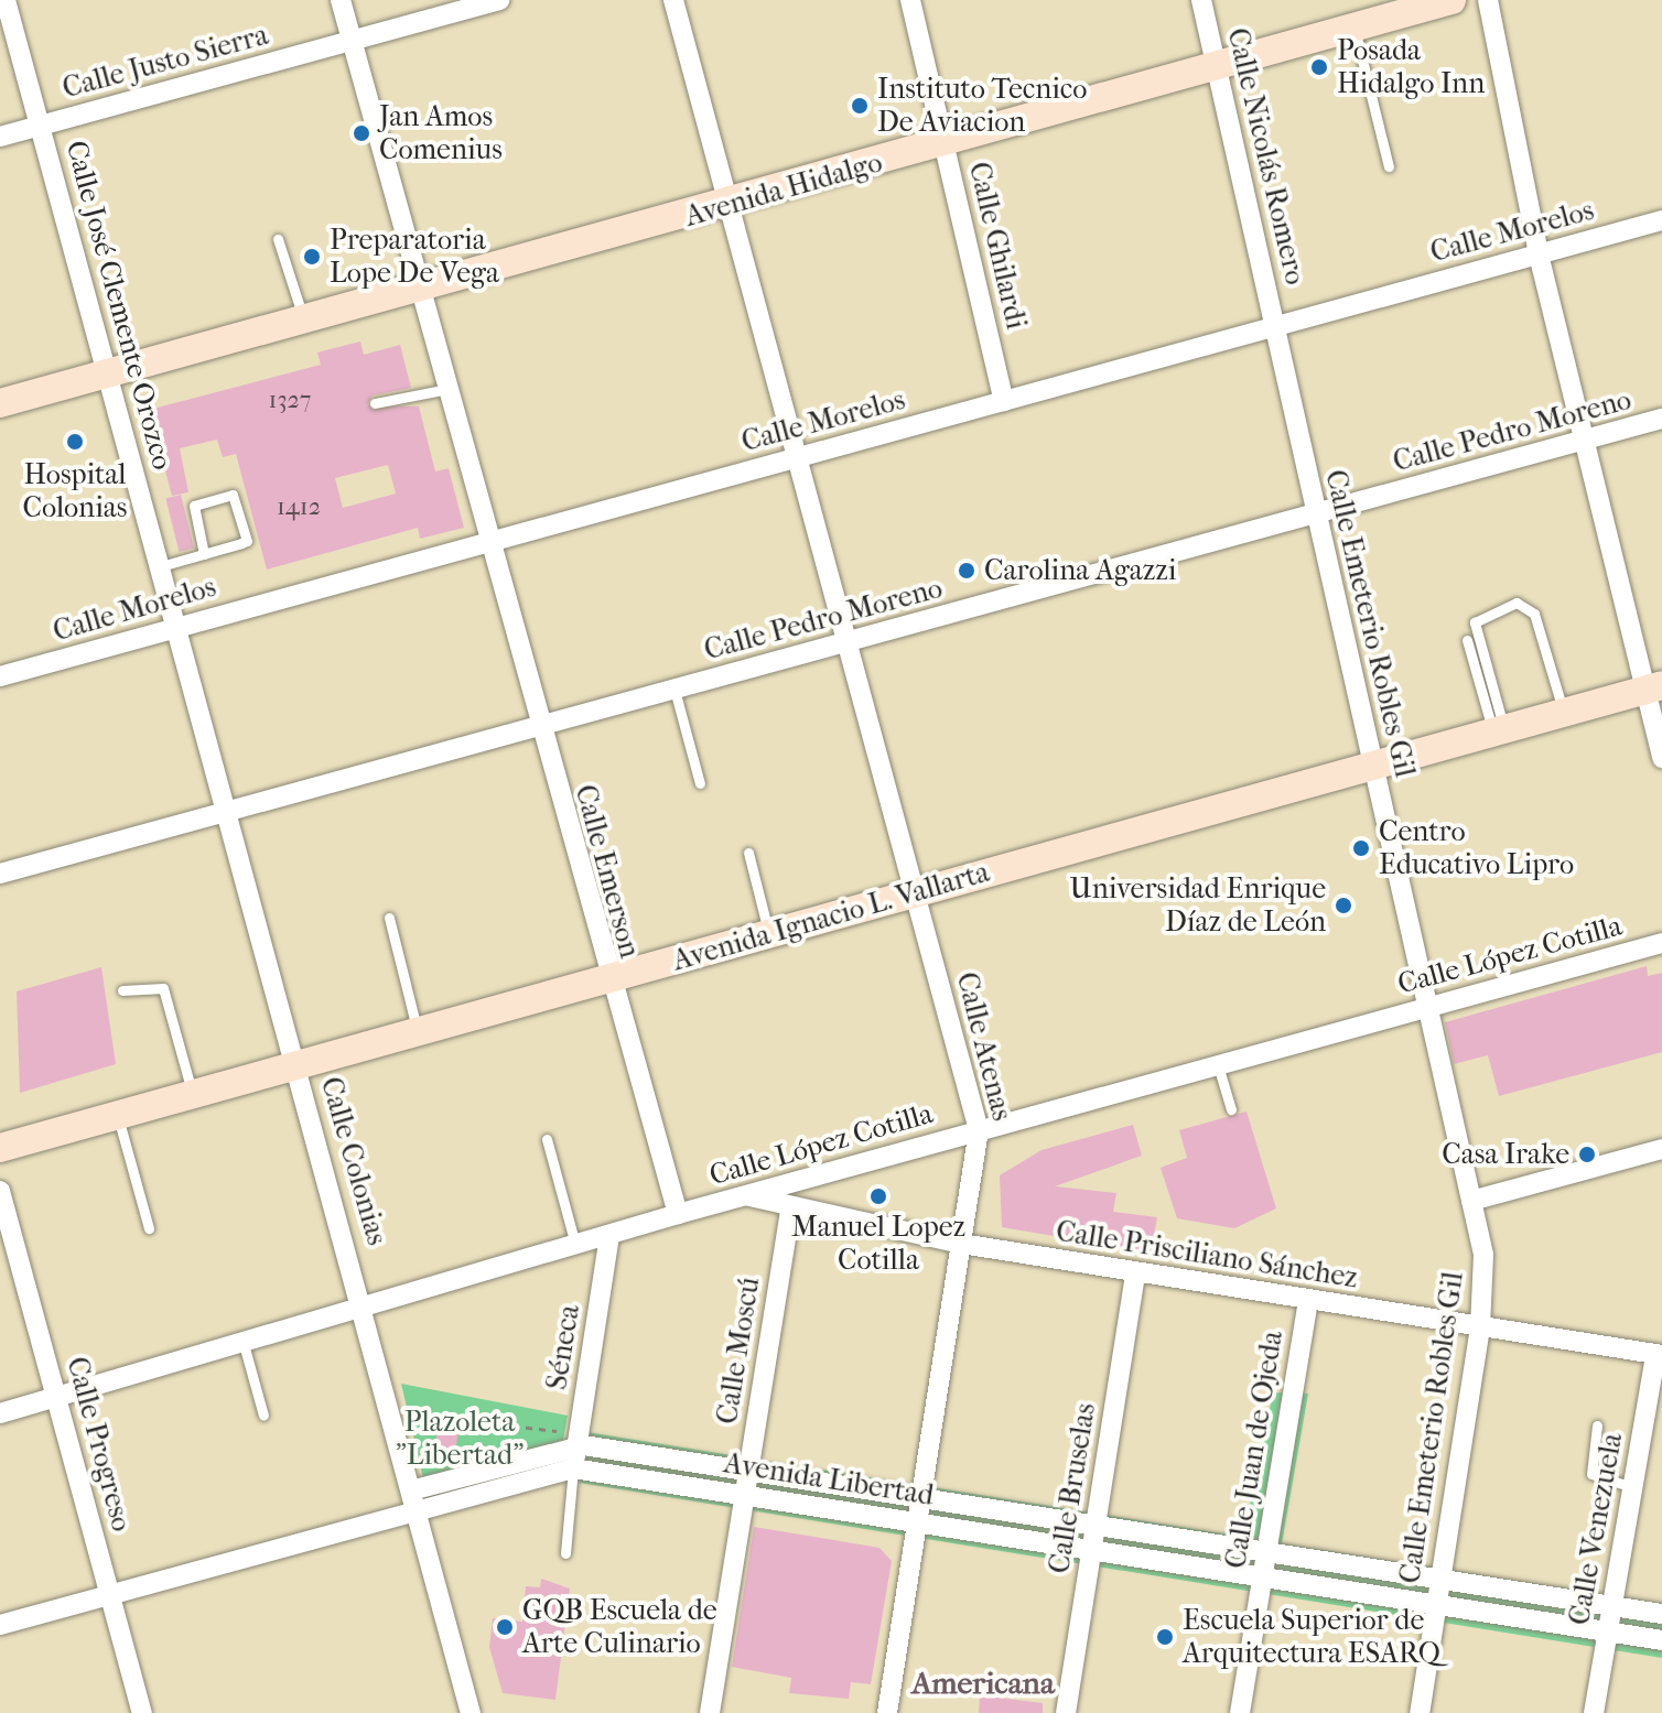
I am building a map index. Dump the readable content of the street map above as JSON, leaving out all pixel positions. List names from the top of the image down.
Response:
{
  "streets": {
    "main road": ["Avenida Hidalgo", "Avenida Ignacio L. Vallarta"],
    "street": [
      "Calle Justo Sierra",
      "Calle Nicolás Romero",
      "Calle Morelos",
      "Calle Ghilardi",
      "Calle José Clemente Orozco",
      "Calle Pedro Moreno",
      "Calle Emeterio Robles Gil",
      "Calle Emerson",
      "Calle López Cotilla",
      "Calle Atenas",
      "Calle Colonias",
      "Calle Prisciliano Sánchez",
      "Séneca",
      "Calle Moscú",
      "Calle Progreso",
      "Calle Juan de Ojeda",
      "Avenida Libertad",
      "Calle Bruselas",
      "Calle Venezuela"
    ]
  },
  "crossings": [
    ["Calle Justo Sierra", "Calle José Clemente Orozco"],
    ["Calle Justo Sierra", "Calle Emerson"],
    ["Calle Nicolás Romero", "Avenida Hidalgo"],
    ["Calle Nicolás Romero", "Calle Morelos"],
    ["Calle Nicolás Romero", "Calle Emeterio Robles Gil"],
    ["Avenida Hidalgo", "Calle Ghilardi"],
    ["Avenida Hidalgo", "Calle José Clemente Orozco"],
    ["Avenida Hidalgo", "Calle Emerson"],
    ["Avenida Hidalgo", "Calle Atenas"],
    ["Calle Morelos", "Calle Ghilardi"],
    ["Calle Morelos", "Calle José Clemente Orozco"],
    ["Calle Morelos", "Calle Emeterio Robles Gil"],
    ["Calle Morelos", "Calle Emerson"],
    ["Calle Morelos", "Calle Atenas"],
    ["Calle Morelos", "Calle Colonias"],
    ["Calle José Clemente Orozco", "Calle Colonias"],
    ["Calle Pedro Moreno", "Calle Emeterio Robles Gil"],
    ["Calle Pedro Moreno", "Calle Emerson"],
    ["Calle Pedro Moreno", "Calle Atenas"],
    ["Calle Pedro Moreno", "Calle Colonias"],
    ["Calle Emeterio Robles Gil", "Avenida Ignacio L. Vallarta"],
    ["Calle Emeterio Robles Gil", "Calle López Cotilla"],
    ["Calle Emeterio Robles Gil", "Calle Prisciliano Sánchez"],
    ["Calle Emeterio Robles Gil", "Avenida Libertad"],
    ["Calle Emerson", "Avenida Ignacio L. Vallarta"],
    ["Calle Emerson", "Calle López Cotilla"],
    ["Avenida Ignacio L. Vallarta", "Calle Atenas"],
    ["Avenida Ignacio L. Vallarta", "Calle Colonias"],
    ["Calle López Cotilla", "Calle Atenas"],
    ["Calle López Cotilla", "Calle Colonias"],
    ["Calle López Cotilla", "Calle Prisciliano Sánchez"],
    ["Calle López Cotilla", "Séneca"],
    ["Calle López Cotilla", "Calle Progreso"],
    ["Calle Atenas", "Calle Prisciliano Sánchez"],
    ["Calle Atenas", "Avenida Libertad"],
    ["Calle Colonias", "Avenida Libertad"],
    ["Calle Prisciliano Sánchez", "Calle Moscú"],
    ["Calle Prisciliano Sánchez", "Calle Juan de Ojeda"],
    ["Calle Prisciliano Sánchez", "Calle Bruselas"],
    ["Calle Prisciliano Sánchez", "Calle Venezuela"],
    ["Séneca", "Avenida Libertad"],
    ["Calle Moscú", "Avenida Libertad"],
    ["Calle Progreso", "Avenida Libertad"],
    ["Calle Juan de Ojeda", "Avenida Libertad"],
    ["Avenida Libertad", "Calle Bruselas"],
    ["Avenida Libertad", "Calle Venezuela"]
  ],
  "districts": ["Americana"],
  "parks": ["Plazoleta \"Libertad\""],
  "places": [
    "Posada Hidalgo Inn",
    "Instituto Tecnico De Aviacion",
    "Jan Amos Comenius",
    "Preparatoria Lope De Vega",
    "Hospital Colonias",
    "Carolina Agazzi",
    "Centro Educativo Lipro",
    "Universidad Enrique Díaz de León",
    "Casa Irake",
    "Manuel Lopez Cotilla",
    "GQB Escuela de Arte Culinario",
    "Escuela Superior de Arquitectura ESARQ"
  ],
  "house_numbers": ["1327", "1412"]
}
